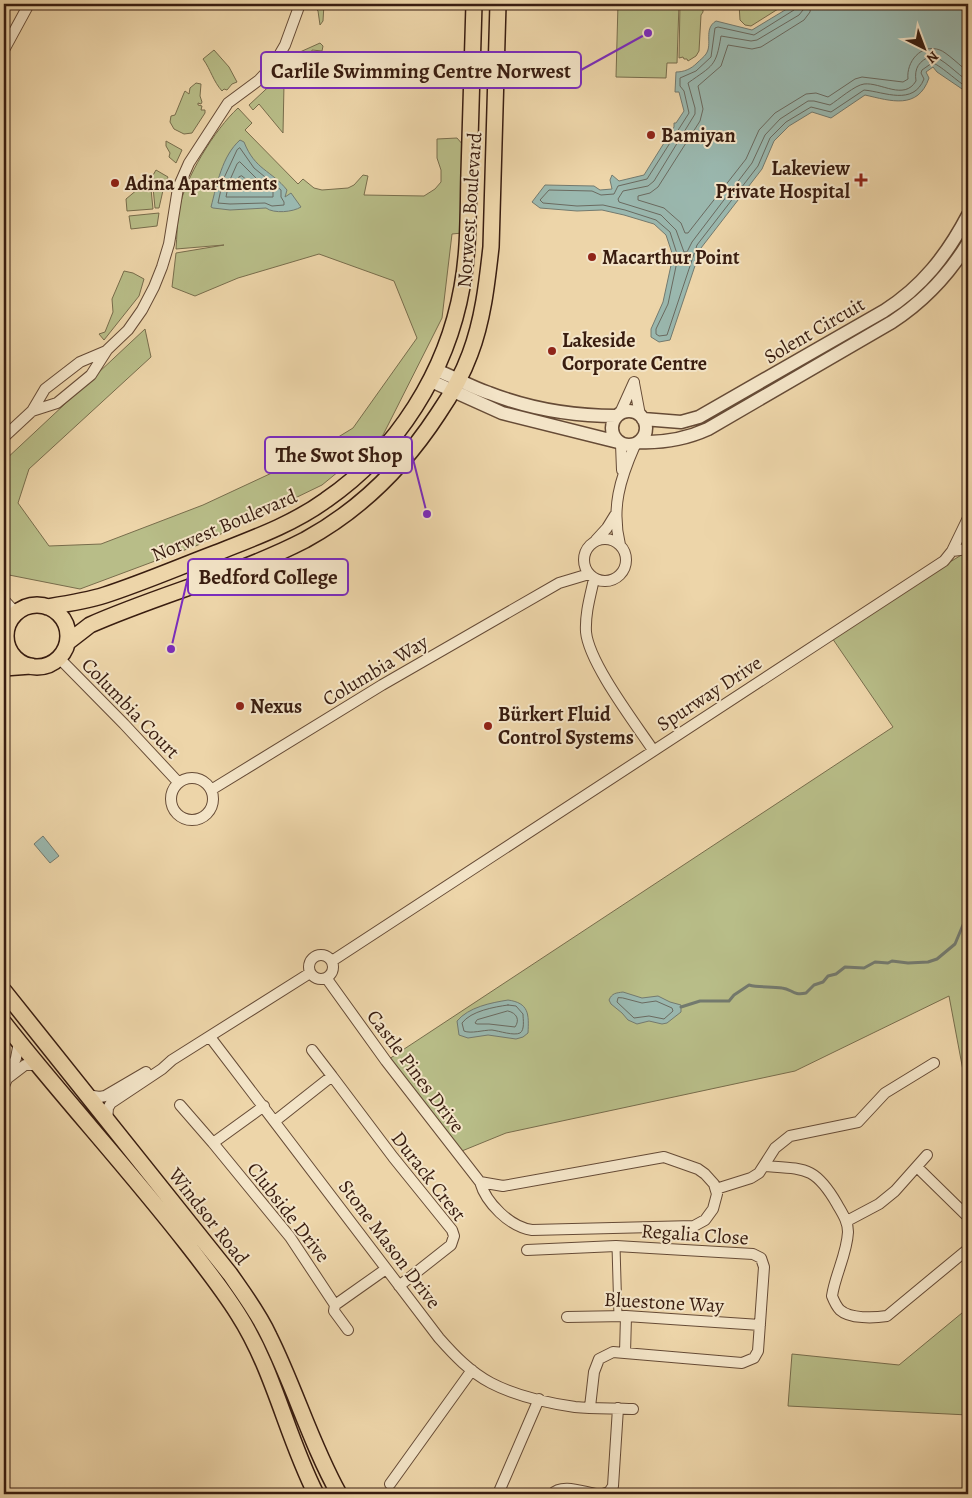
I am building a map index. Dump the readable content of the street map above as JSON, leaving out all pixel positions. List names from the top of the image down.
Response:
{
  "streets": {
    "main road": ["Norwest Boulevard", "Windsor Road"],
    "street": [
      "Solent Circuit",
      "Columbia Way",
      "Spurway Drive",
      "Columbia Court",
      "Castle Pines Drive",
      "Durack Crest",
      "Clubside Drive",
      "Regalia Close",
      "Stone Mason Drive",
      "Bluestone Way"
    ]
  },
  "crossings": [
    ["Norwest Boulevard", "Columbia Court"],
    ["Columbia Way", "Columbia Court"],
    ["Spurway Drive", "Castle Pines Drive"],
    ["Durack Crest", "Stone Mason Drive"],
    ["Regalia Close", "Stone Mason Drive"],
    ["Regalia Close", "Bluestone Way"]
  ],
  "places": {
    "other": [
      "Carlile Swimming Centre Norwest",
      "Bamiyan",
      "Adina Apartments",
      "Macarthur Point",
      "Lakeside Corporate Centre",
      "The Swot Shop",
      "Bedford College",
      "Nexus",
      "Bürkert Fluid Control Systems"
    ],
    "health": ["Lakeview Private Hospital"]
  },
  "north": "bottom right"
}
